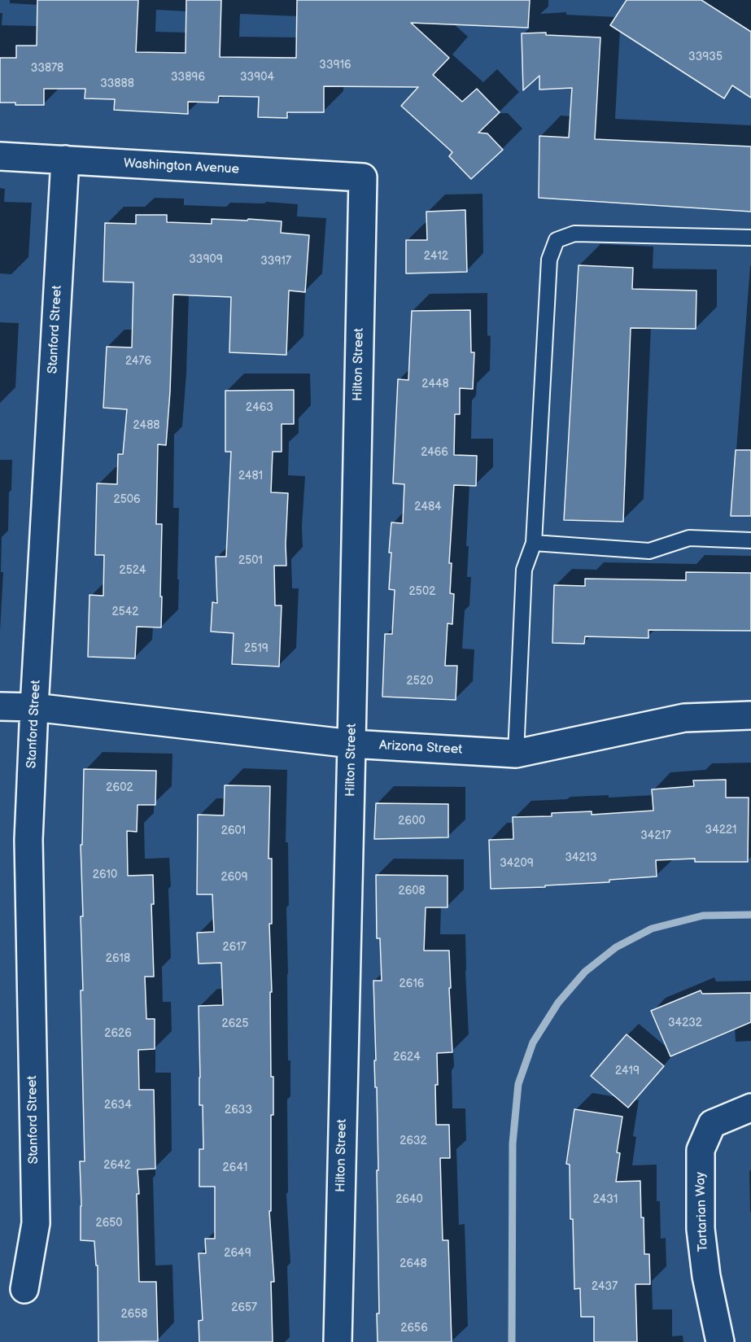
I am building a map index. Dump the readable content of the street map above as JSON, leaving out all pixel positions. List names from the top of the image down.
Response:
{
  "streets": {
    "street": [
      "Washington Avenue",
      "Stanford Street",
      "Hilton Street",
      "Arizona Street",
      "Tartarian Way"
    ]
  },
  "crossings": [
    ["Washington Avenue", "Stanford Street"],
    ["Washington Avenue", "Hilton Street"],
    ["Stanford Street", "Arizona Street"],
    ["Hilton Street", "Arizona Street"]
  ],
  "house_numbers": [
    "33935",
    "33916",
    "33878",
    "33896",
    "33904",
    "33888",
    "2412",
    "33909",
    "33917",
    "2476",
    "2448",
    "2463",
    "2488",
    "2466",
    "2481",
    "2506",
    "2484",
    "2501",
    "2524",
    "2502",
    "2542",
    "2519",
    "2520",
    "2602",
    "2600",
    "34221",
    "2601",
    "34217",
    "34213",
    "34209",
    "2610",
    "2609",
    "2608",
    "2617",
    "2618",
    "2616",
    "34232",
    "2625",
    "2626",
    "2624",
    "2419",
    "2634",
    "2633",
    "2632",
    "2642",
    "2641",
    "2640",
    "2431",
    "2650",
    "2649",
    "2648",
    "2437",
    "2657",
    "2658",
    "2656"
  ]
}
